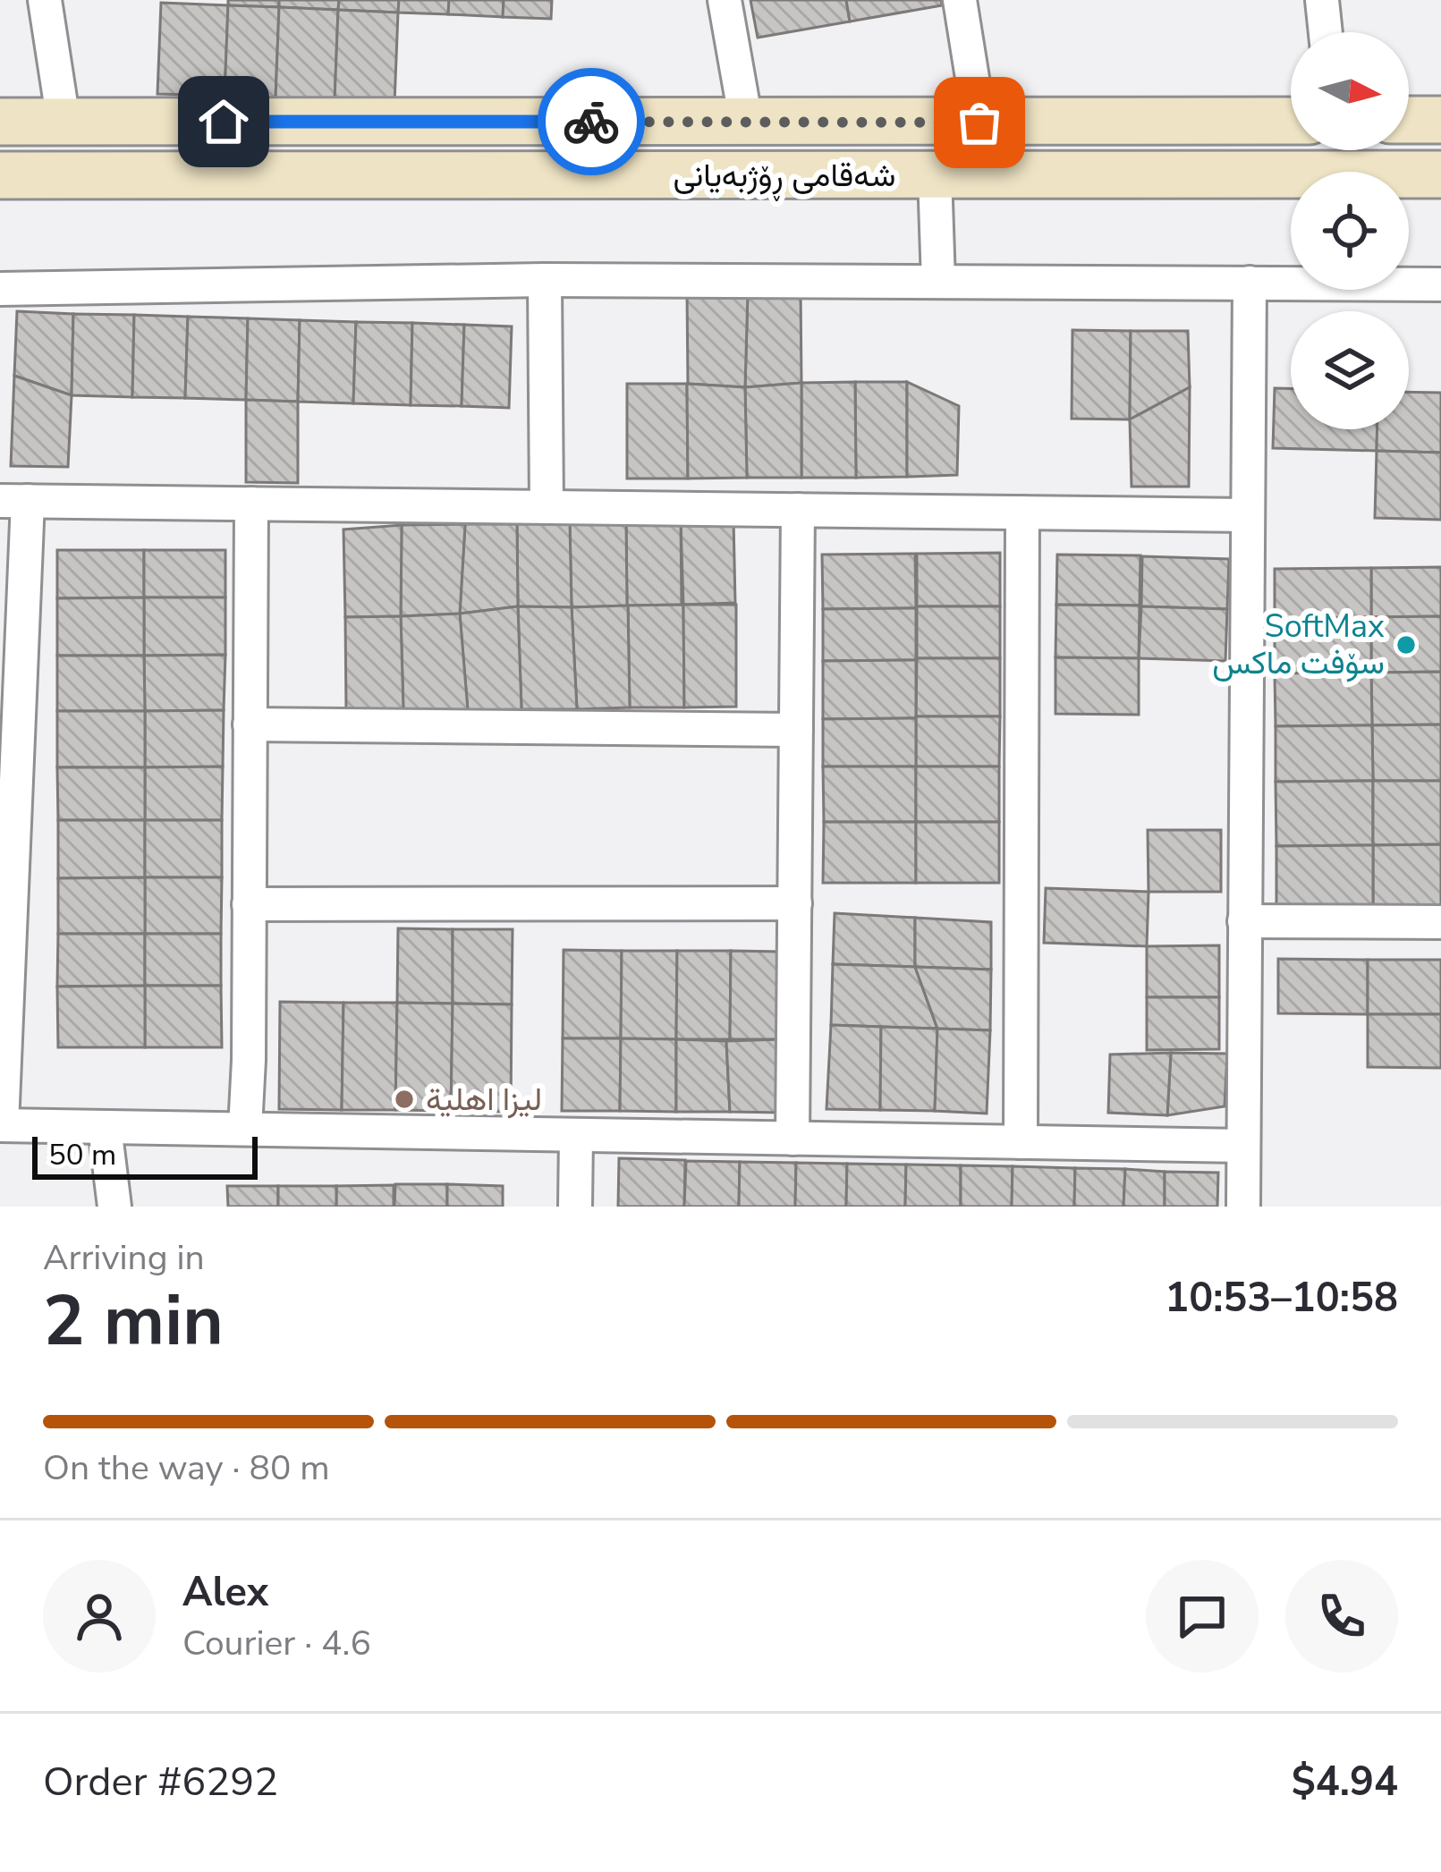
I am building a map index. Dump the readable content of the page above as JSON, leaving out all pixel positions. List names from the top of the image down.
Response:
{
  "streets": {
    "street": ["شەقامی ڕۆژبەیانی"]
  },
  "places": ["SoftMax سۆفت ماکس", "ليزا اهلية"],
  "scale_bar": "50 m",
  "north": "right",
  "page": {
    "scale": "50 m",
    "heading": ["2 min", "Arriving in", "10:53–10:58"],
    "panel": [
      "Alex",
      "Courier · 4.6",
      "Order #6292",
      "$4.94"
    ],
    "bar": "On the way · 80 m"
  }
}
